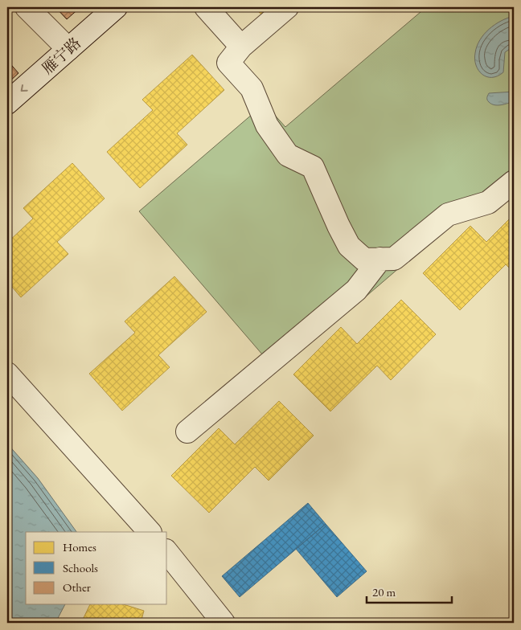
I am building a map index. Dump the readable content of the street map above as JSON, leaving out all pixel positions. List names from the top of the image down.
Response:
{
  "streets": {
    "street": ["雁宁路"]
  },
  "one_way": ["雁宁路"],
  "legend": ["Homes", "Schools", "Other"],
  "scale_bar": "20 m"
}
